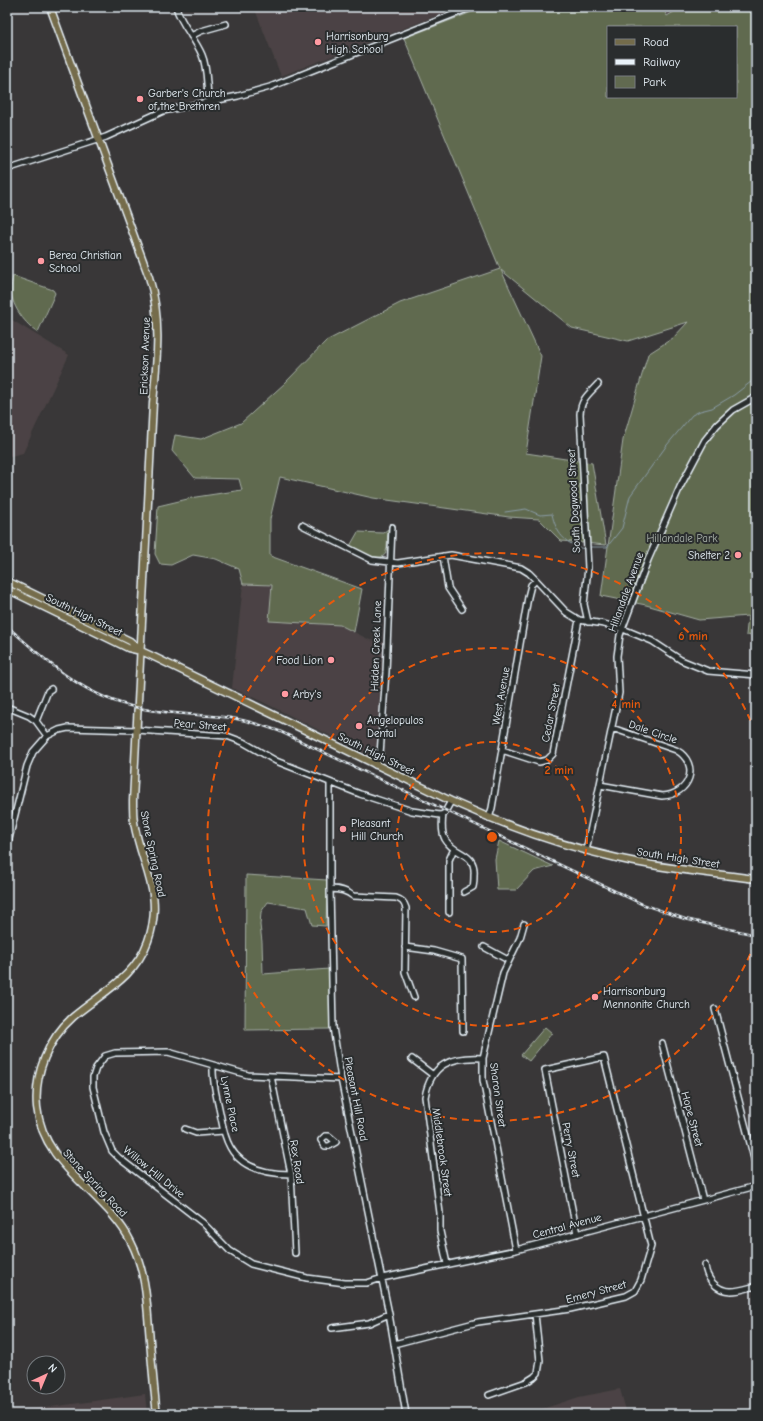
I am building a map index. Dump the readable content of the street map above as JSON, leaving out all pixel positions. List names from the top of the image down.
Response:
{
  "streets": {
    "main road": ["Erickson Avenue", "South High Street", "Stone Spring Road"],
    "street": [
      "South Dogwood Street",
      "Hillandale Avenue",
      "Hidden Creek Lane",
      "West Avenue",
      "Cedar Street",
      "Pear Street",
      "Dale Circle",
      "Sharon Street",
      "Pleasant Hill Road",
      "Lynne Place",
      "Hope Street",
      "Perry Street",
      "Middlebrook Street",
      "Rex Road",
      "Willow Hill Drive",
      "Central Avenue",
      "Emery Street"
    ]
  },
  "crossings": [
    ["Erickson Avenue", "South High Street"],
    ["Erickson Avenue", "Stone Spring Road"],
    ["Hillandale Avenue", "South High Street"],
    ["Hillandale Avenue", "Dale Circle"],
    ["South High Street", "Hidden Creek Lane"],
    ["South High Street", "West Avenue"],
    ["South High Street", "Stone Spring Road"],
    ["West Avenue", "Cedar Street"],
    ["Pear Street", "Stone Spring Road"],
    ["Pear Street", "Pleasant Hill Road"],
    ["Sharon Street", "Central Avenue"],
    ["Pleasant Hill Road", "Willow Hill Drive"],
    ["Pleasant Hill Road", "Central Avenue"],
    ["Pleasant Hill Road", "Emery Street"],
    ["Lynne Place", "Rex Road"],
    ["Lynne Place", "Willow Hill Drive"],
    ["Hope Street", "Central Avenue"],
    ["Perry Street", "Central Avenue"],
    ["Perry Street", "Emery Street"],
    ["Middlebrook Street", "Central Avenue"],
    ["Rex Road", "Willow Hill Drive"],
    ["Willow Hill Drive", "Central Avenue"],
    ["Central Avenue", "Emery Street"]
  ],
  "parks": ["Hillandale Park"],
  "places": [
    "Harrisonburg High School",
    "Garber's Church of the Brethren",
    "Berea Christian School",
    "Shelter 2",
    "Food Lion",
    "Arby's",
    "Angelopulos Dental",
    "Pleasant Hill Church",
    "Harrisonburg Mennonite Church"
  ],
  "legend": ["Road", "Railway", "Park"],
  "north": "top right",
  "rings": ["6 min", "4 min", "2 min"]
}
